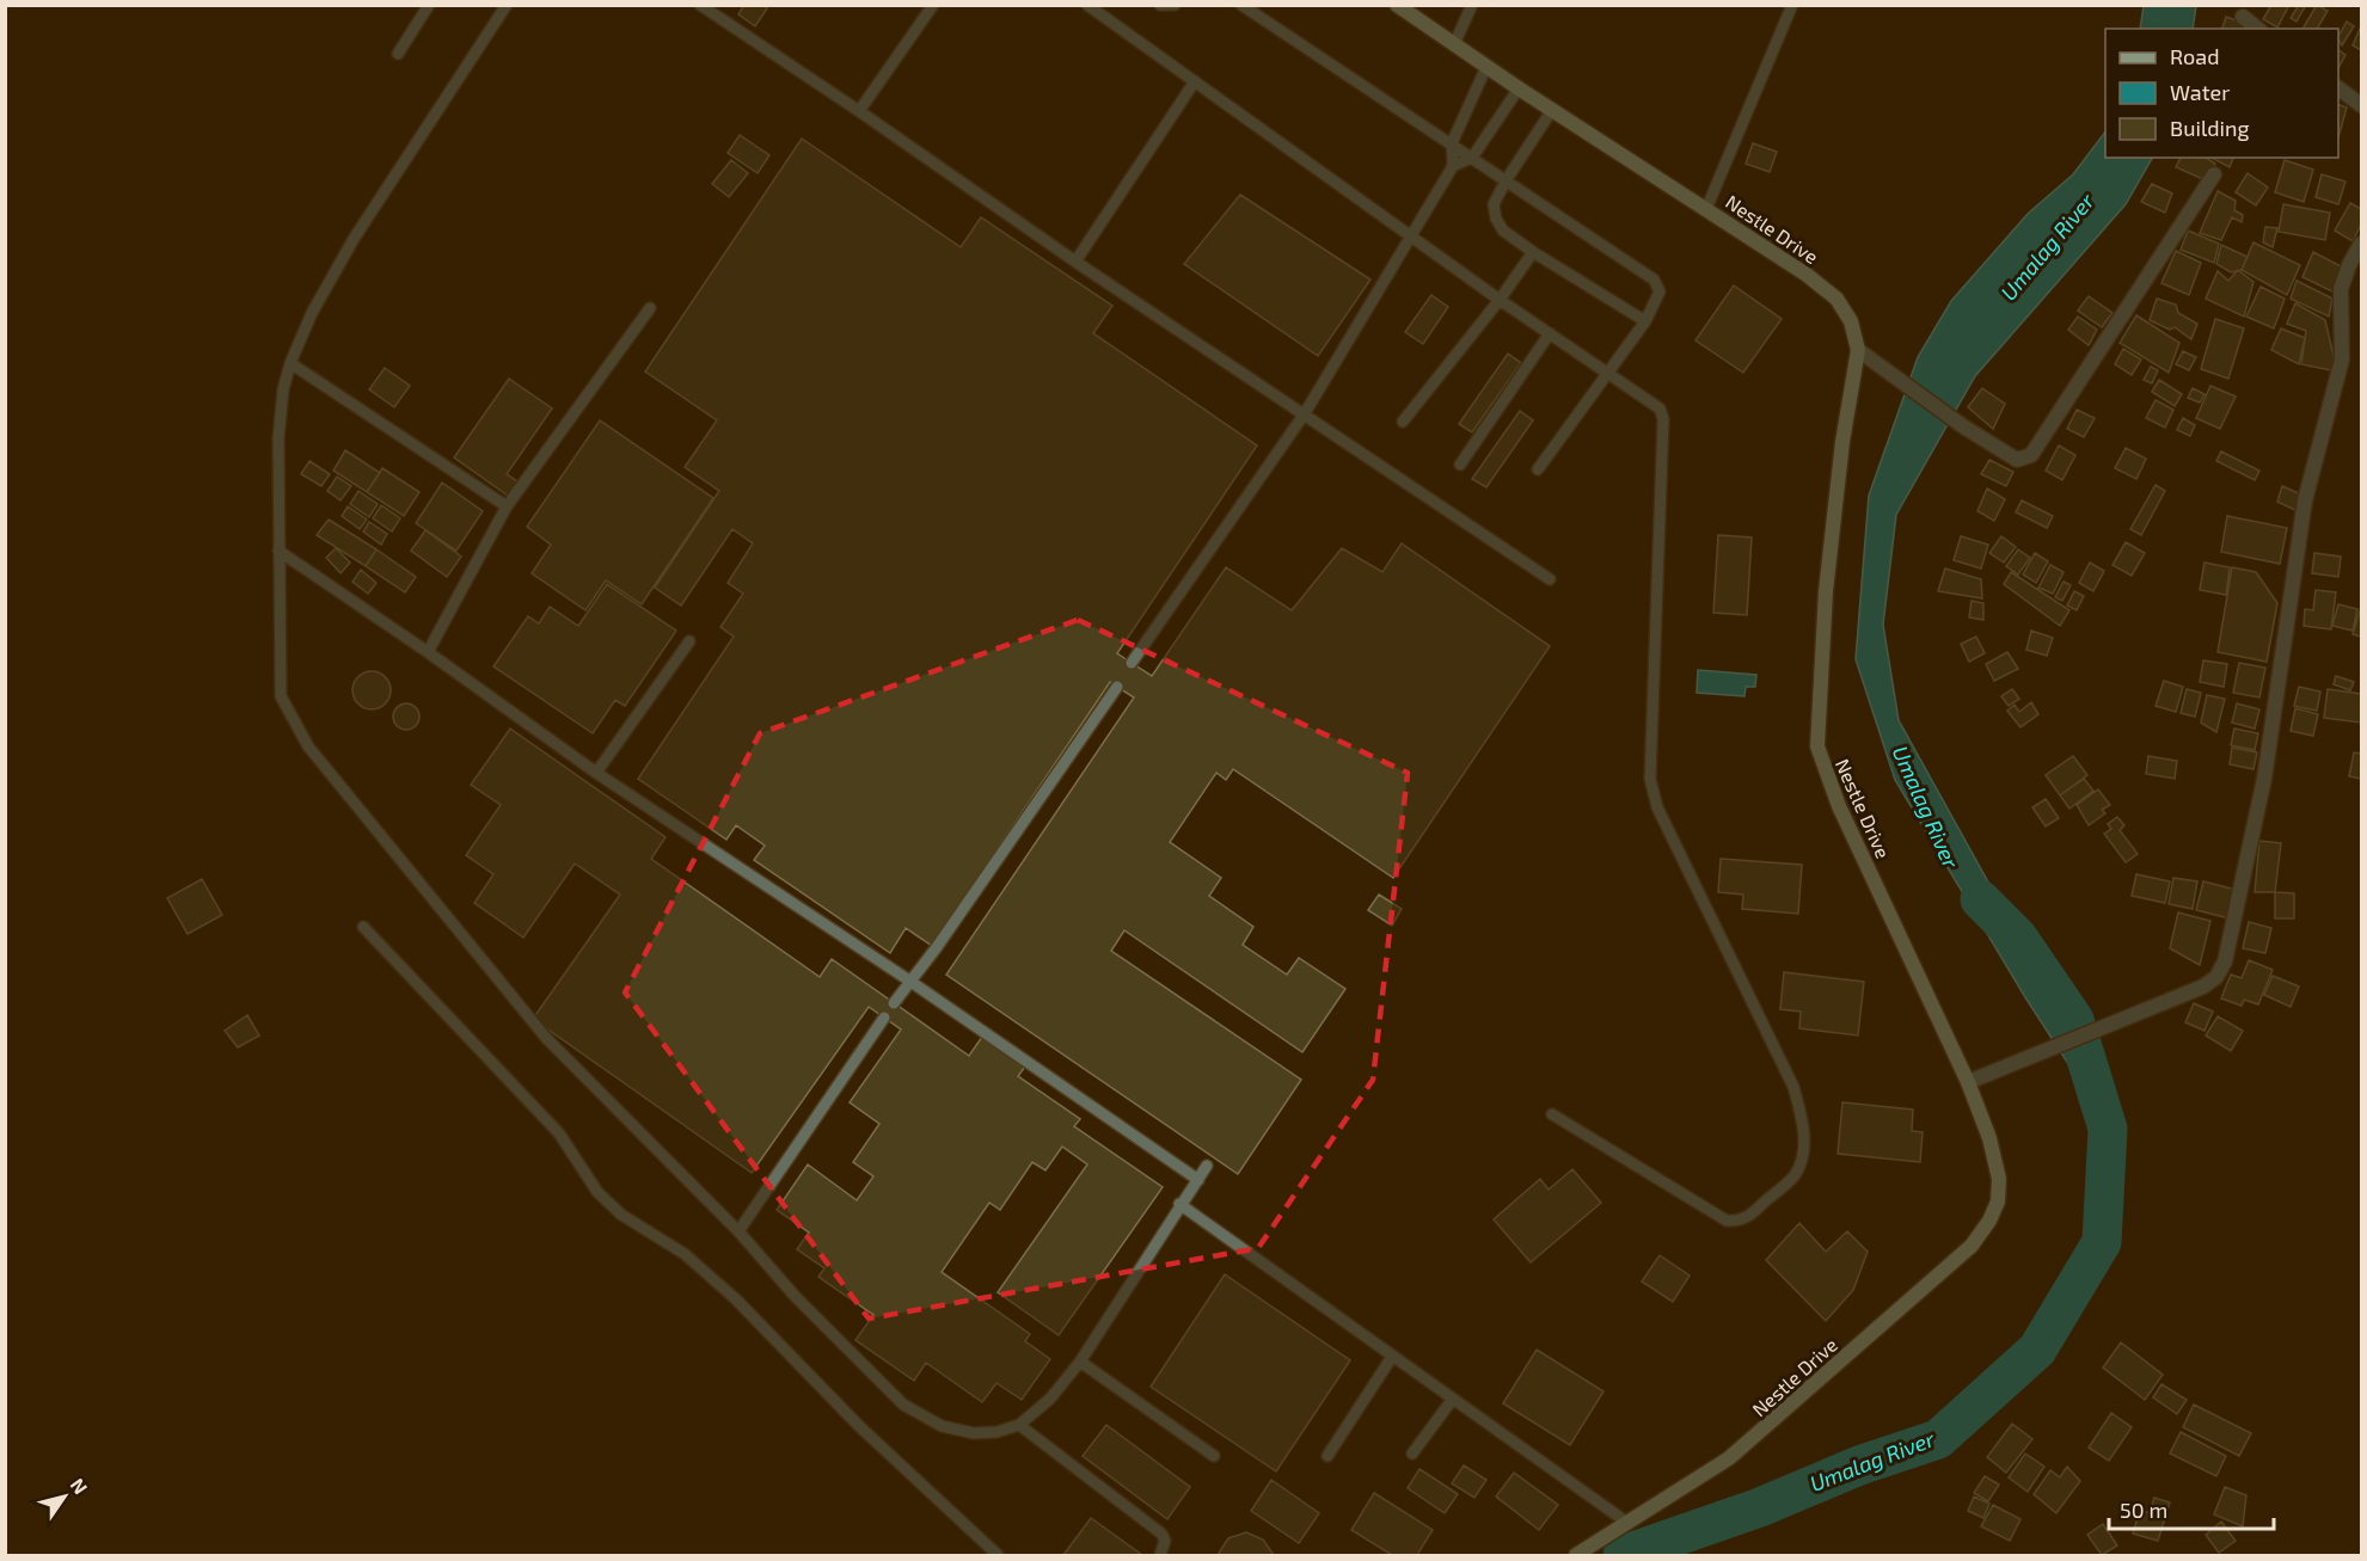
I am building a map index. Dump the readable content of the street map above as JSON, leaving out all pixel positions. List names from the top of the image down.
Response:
{
  "streets": {
    "street": ["Nestle Drive"]
  },
  "water": ["Umalag River"],
  "legend": ["Road", "Water", "Building"],
  "scale_bar": "50 m",
  "north": "top right"
}
